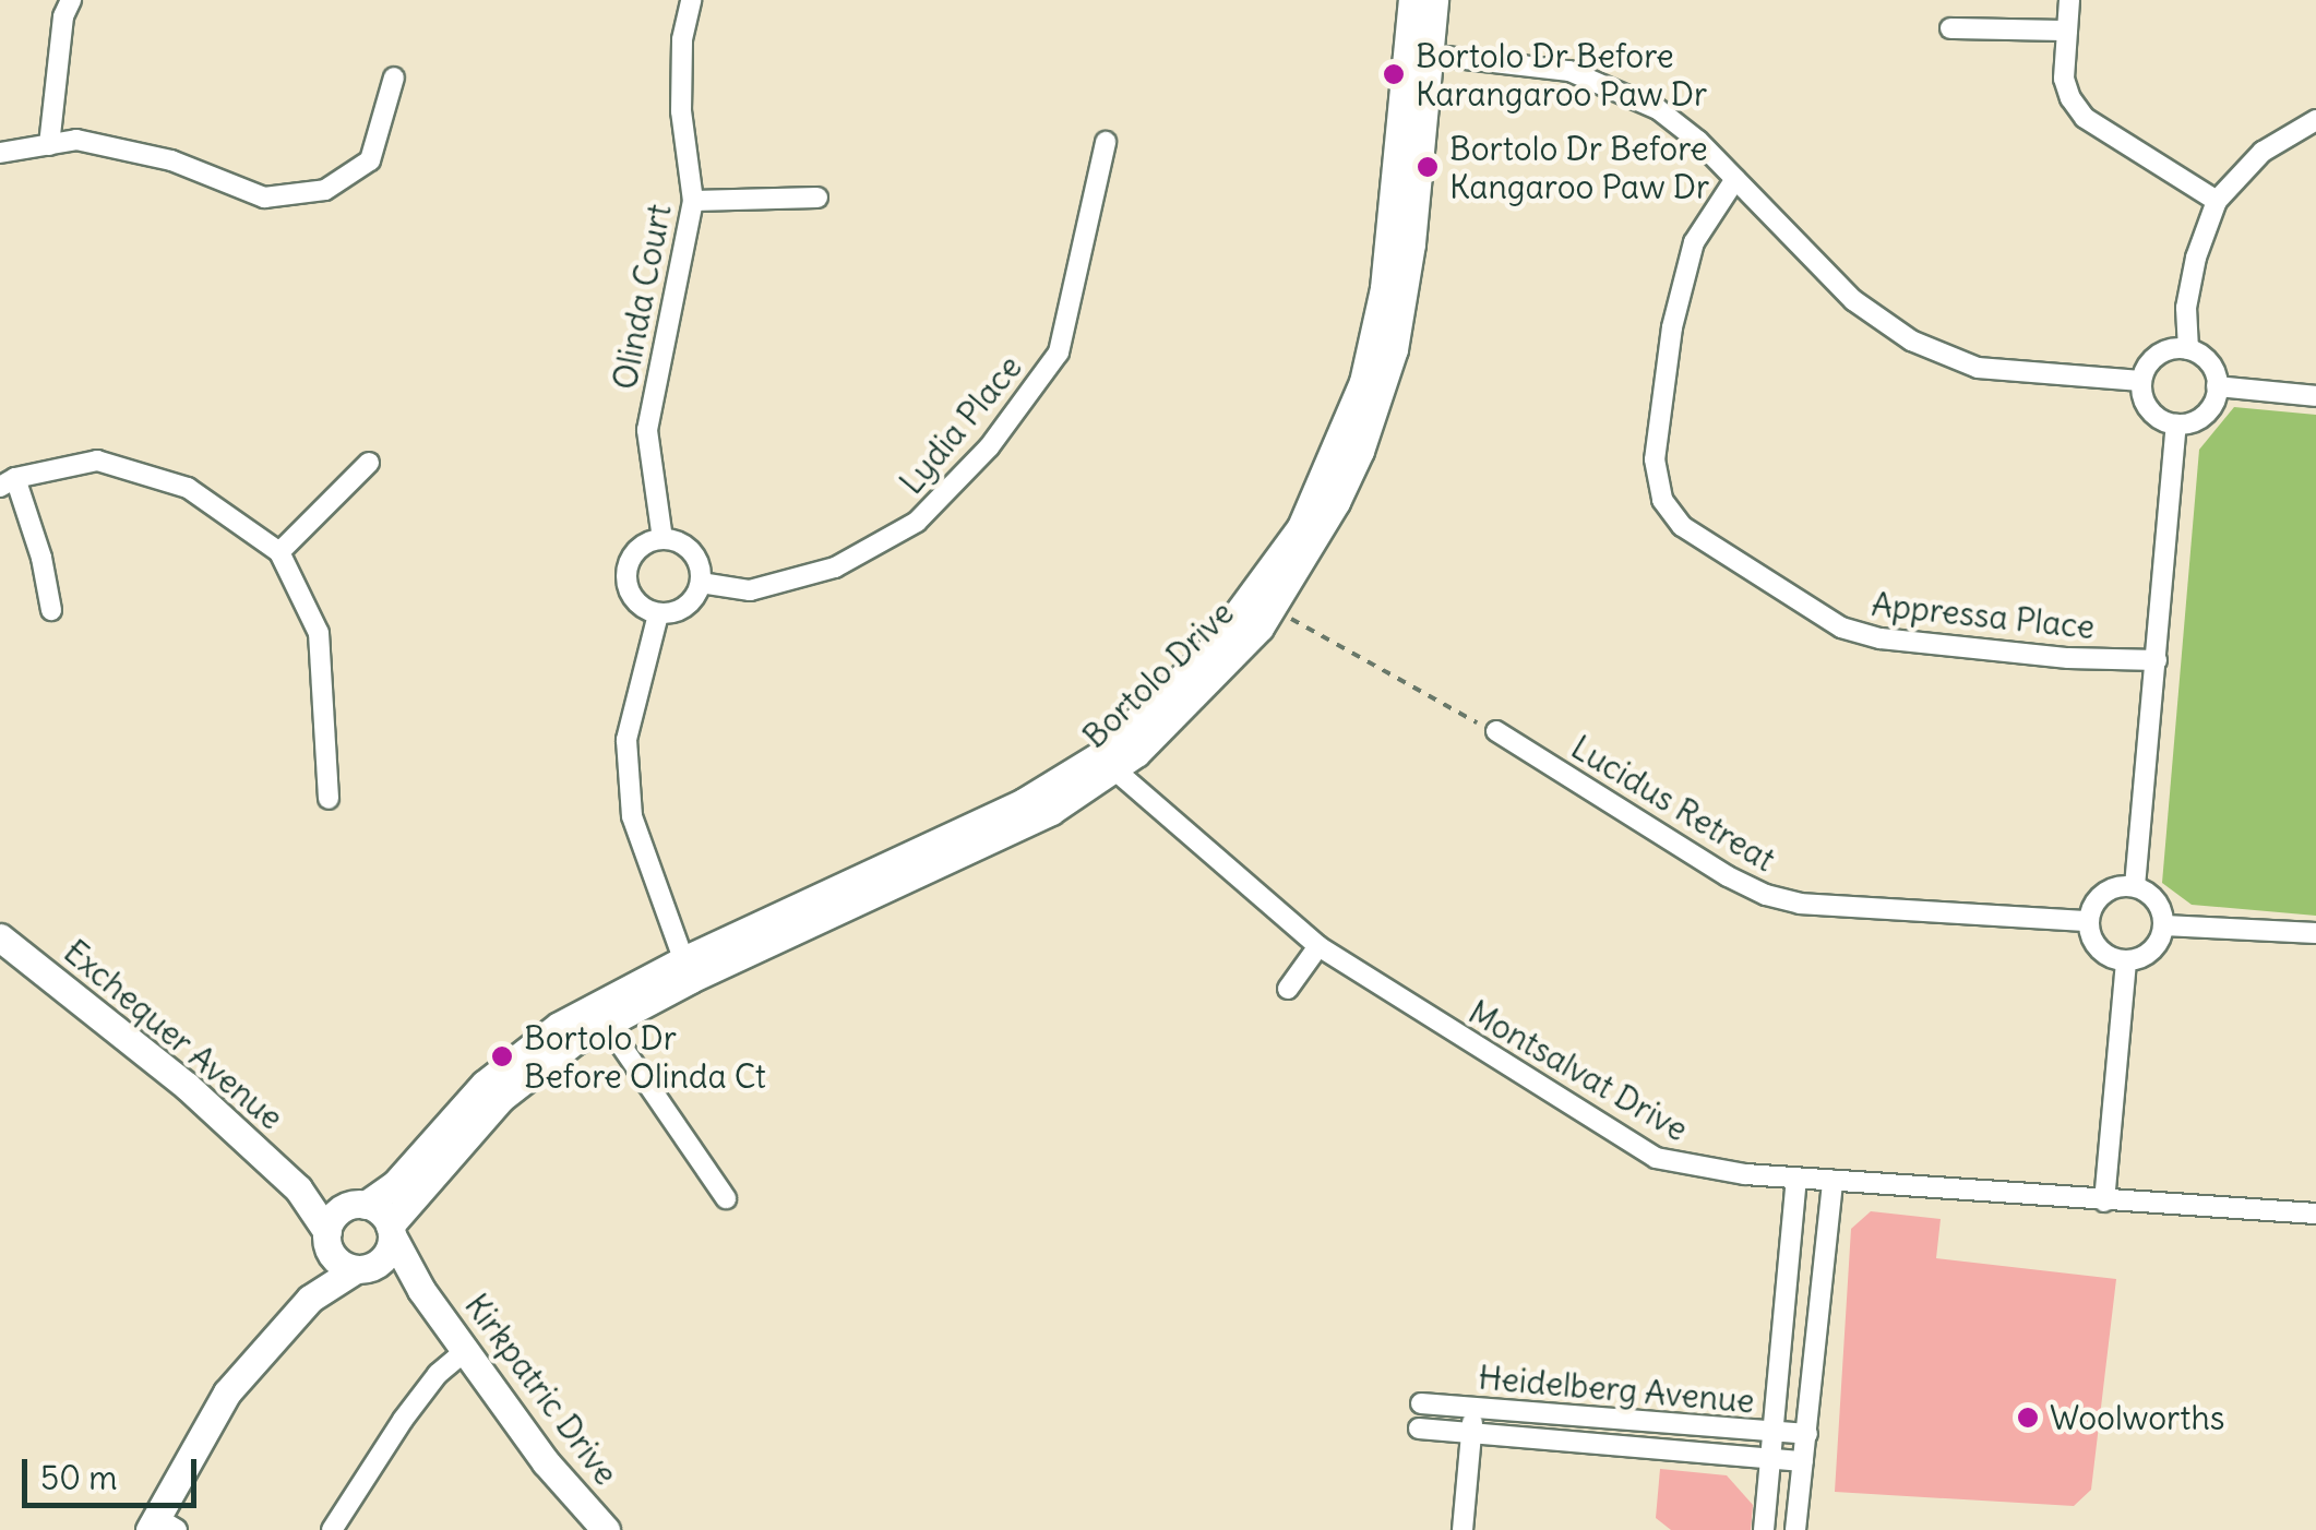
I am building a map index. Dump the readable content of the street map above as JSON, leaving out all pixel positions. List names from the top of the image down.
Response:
{
  "streets": {
    "street": [
      "Olinda Court",
      "Lydia Place",
      "Appressa Place",
      "Bortolo Drive",
      "Lucidus Retreat",
      "Exchequer Avenue",
      "Montsalvat Drive",
      "Kirkpatric Drive",
      "Heidelberg Avenue"
    ]
  },
  "crossings": [
    ["Olinda Court", "Lydia Place"],
    ["Bortolo Drive", "Exchequer Avenue"],
    ["Bortolo Drive", "Montsalvat Drive"],
    ["Bortolo Drive", "Kirkpatric Drive"],
    ["Exchequer Avenue", "Kirkpatric Drive"]
  ],
  "places": [
    "Bortolo Dr Before Karangaroo Paw Dr",
    "Bortolo Dr Before Kangaroo Paw Dr",
    "Bortolo Dr Before Olinda Ct",
    "Woolworths"
  ],
  "scale_bar": "50 m"
}
